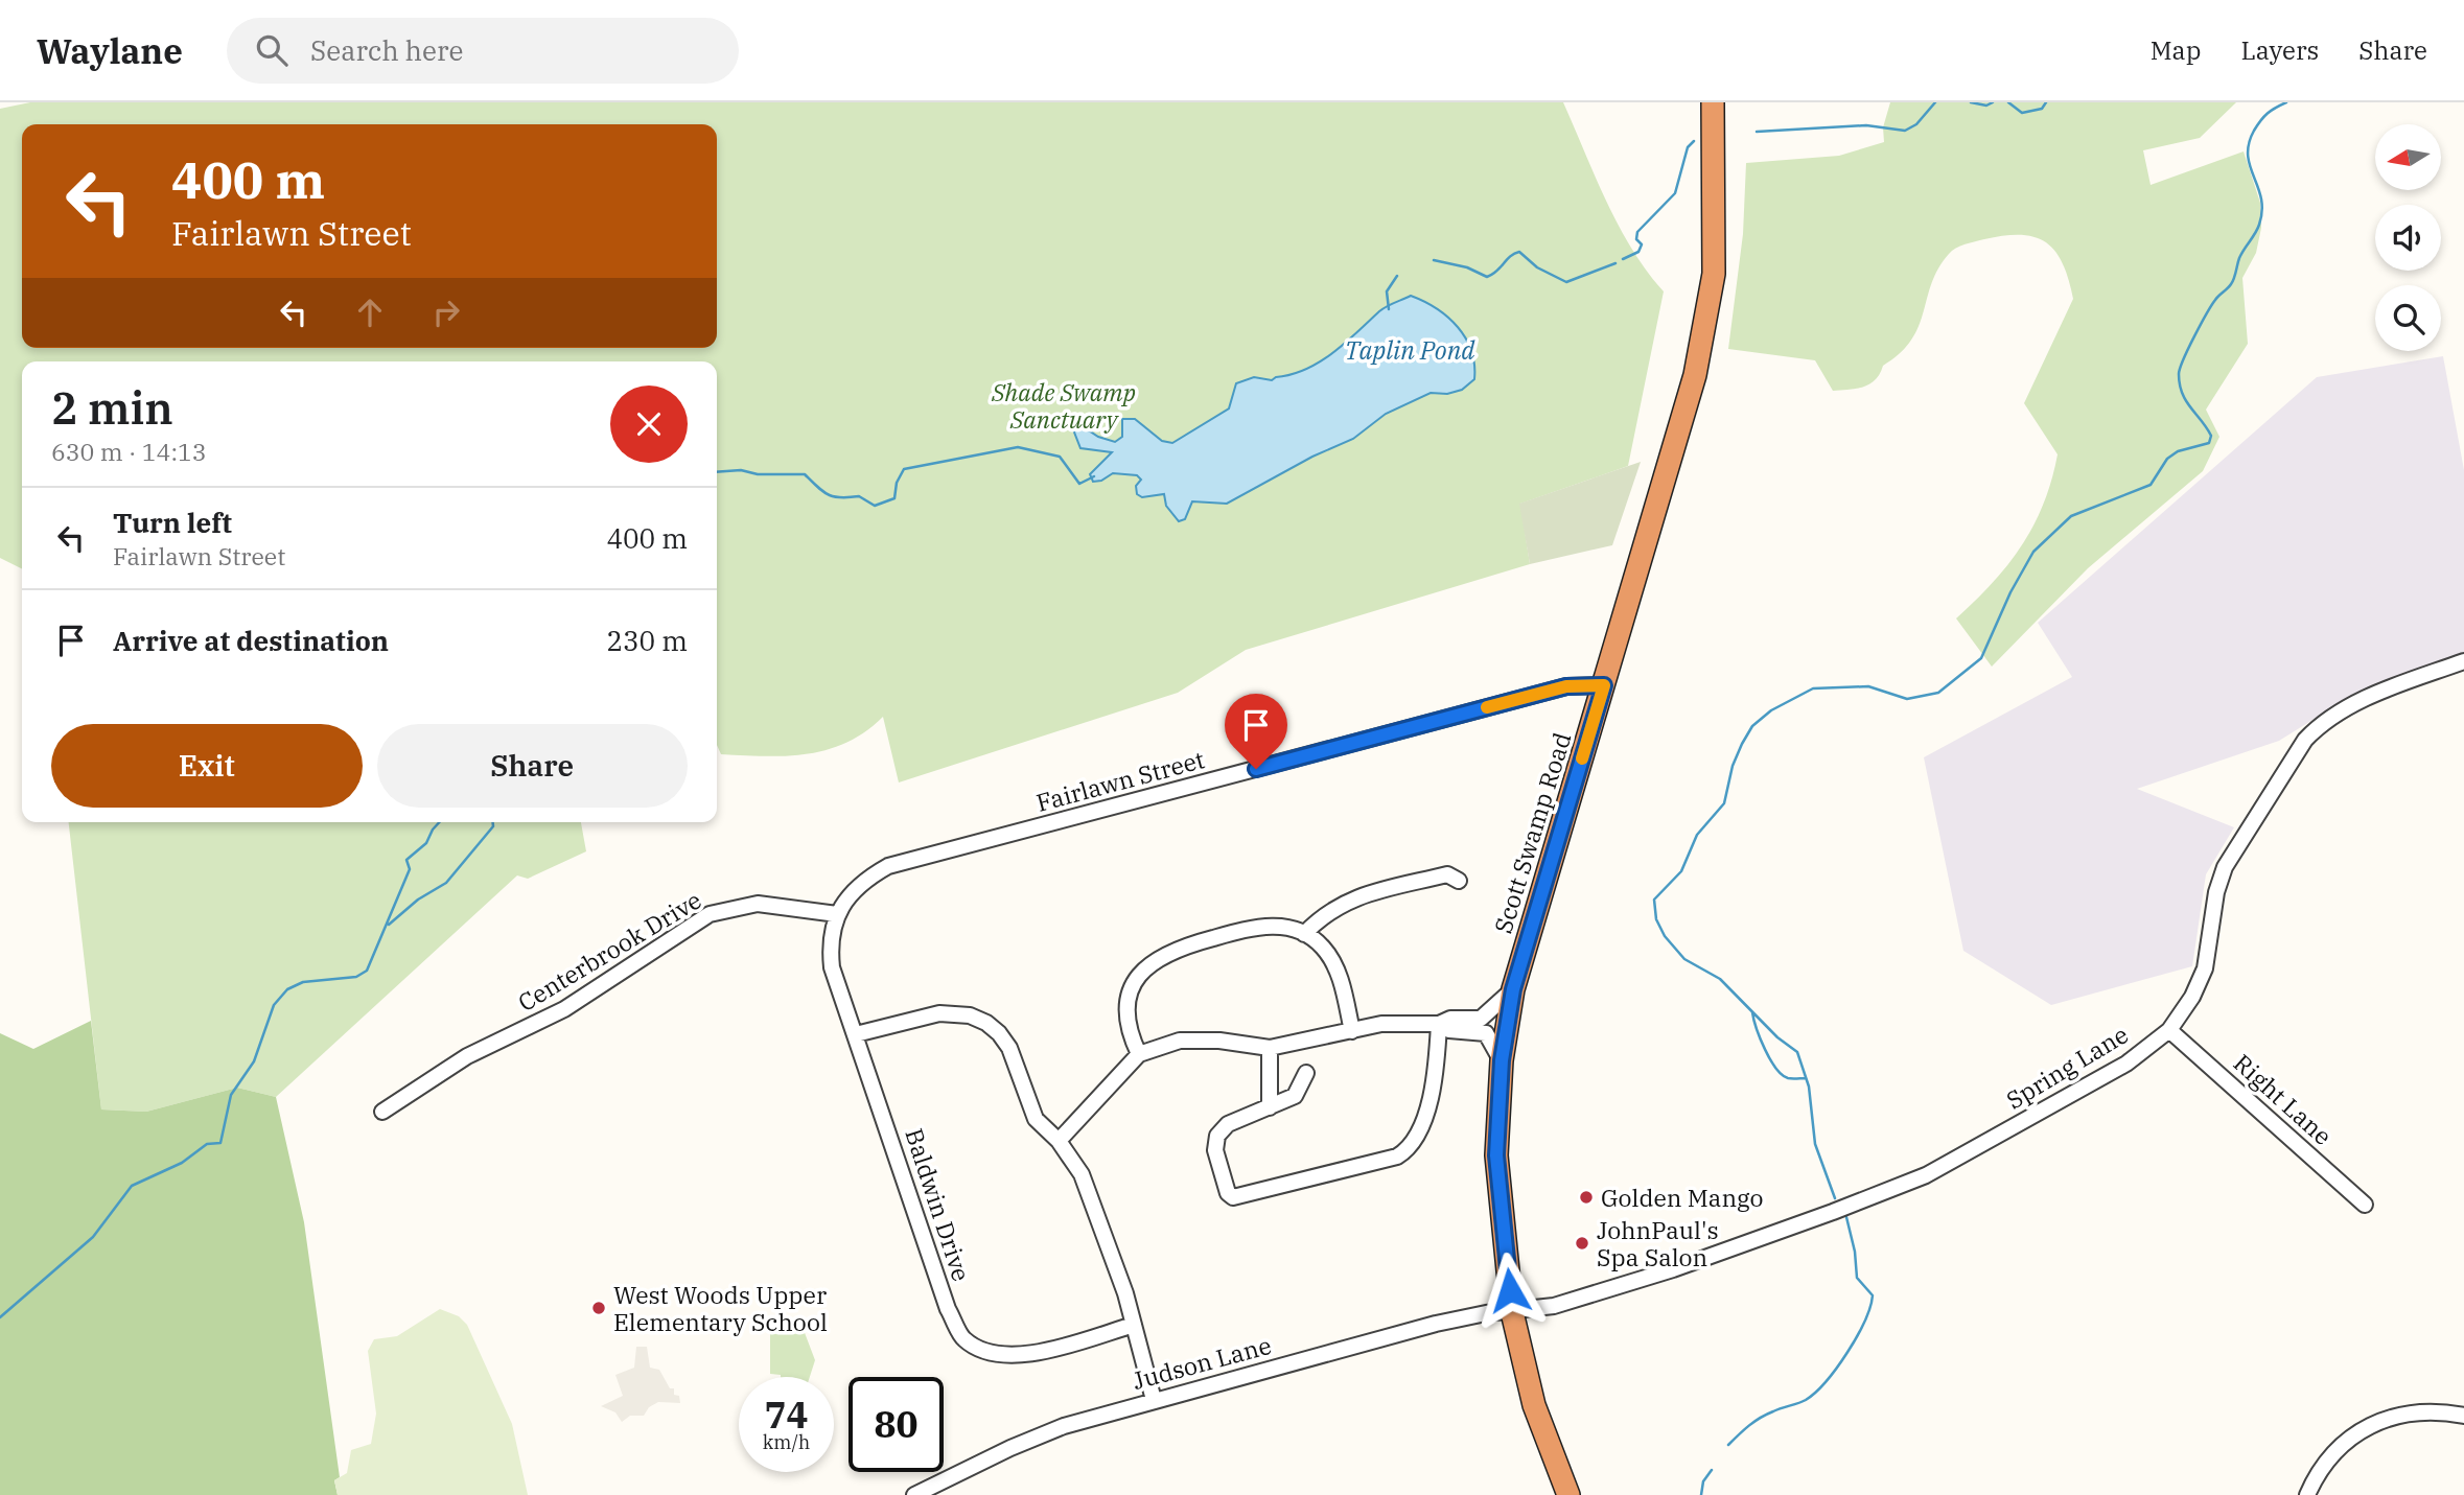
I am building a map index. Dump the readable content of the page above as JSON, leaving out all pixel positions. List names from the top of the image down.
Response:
{
  "streets": {
    "highway": ["Scott Swamp Road"],
    "street": [
      "Fairlawn Street",
      "Centerbrook Drive",
      "Spring Lane",
      "Right Lane",
      "Baldwin Drive",
      "Judson Lane"
    ]
  },
  "crossings": [
    ["Fairlawn Street", "Scott Swamp Road"],
    ["Fairlawn Street", "Centerbrook Drive"],
    ["Fairlawn Street", "Baldwin Drive"],
    ["Scott Swamp Road", "Spring Lane"],
    ["Scott Swamp Road", "Judson Lane"],
    ["Centerbrook Drive", "Baldwin Drive"],
    ["Spring Lane", "Right Lane"],
    ["Spring Lane", "Judson Lane"]
  ],
  "water": ["Taplin Pond"],
  "parks": ["Shade Swamp Sanctuary"],
  "places": ["Golden Mango", "JohnPaul's Spa Salon", "West Woods Upper Elementary School"],
  "north": "left",
  "page": {
    "header": "Waylane",
    "search": "Search here",
    "nav": ["Map", "Layers", "Share"],
    "turn": ["400 m", "Fairlawn Street"],
    "heading": ["2 min", "630 m · 14:13"],
    "list": [
      {
        "name": "Turn left",
        "note": "Fairlawn Street",
        "value": "400 m"
      },
      {
        "name": "Arrive at destination",
        "value": "230 m"
      }
    ],
    "buttons": ["Exit", "Share"],
    "speed": "74 km/h",
    "limit": "80"
  }
}
